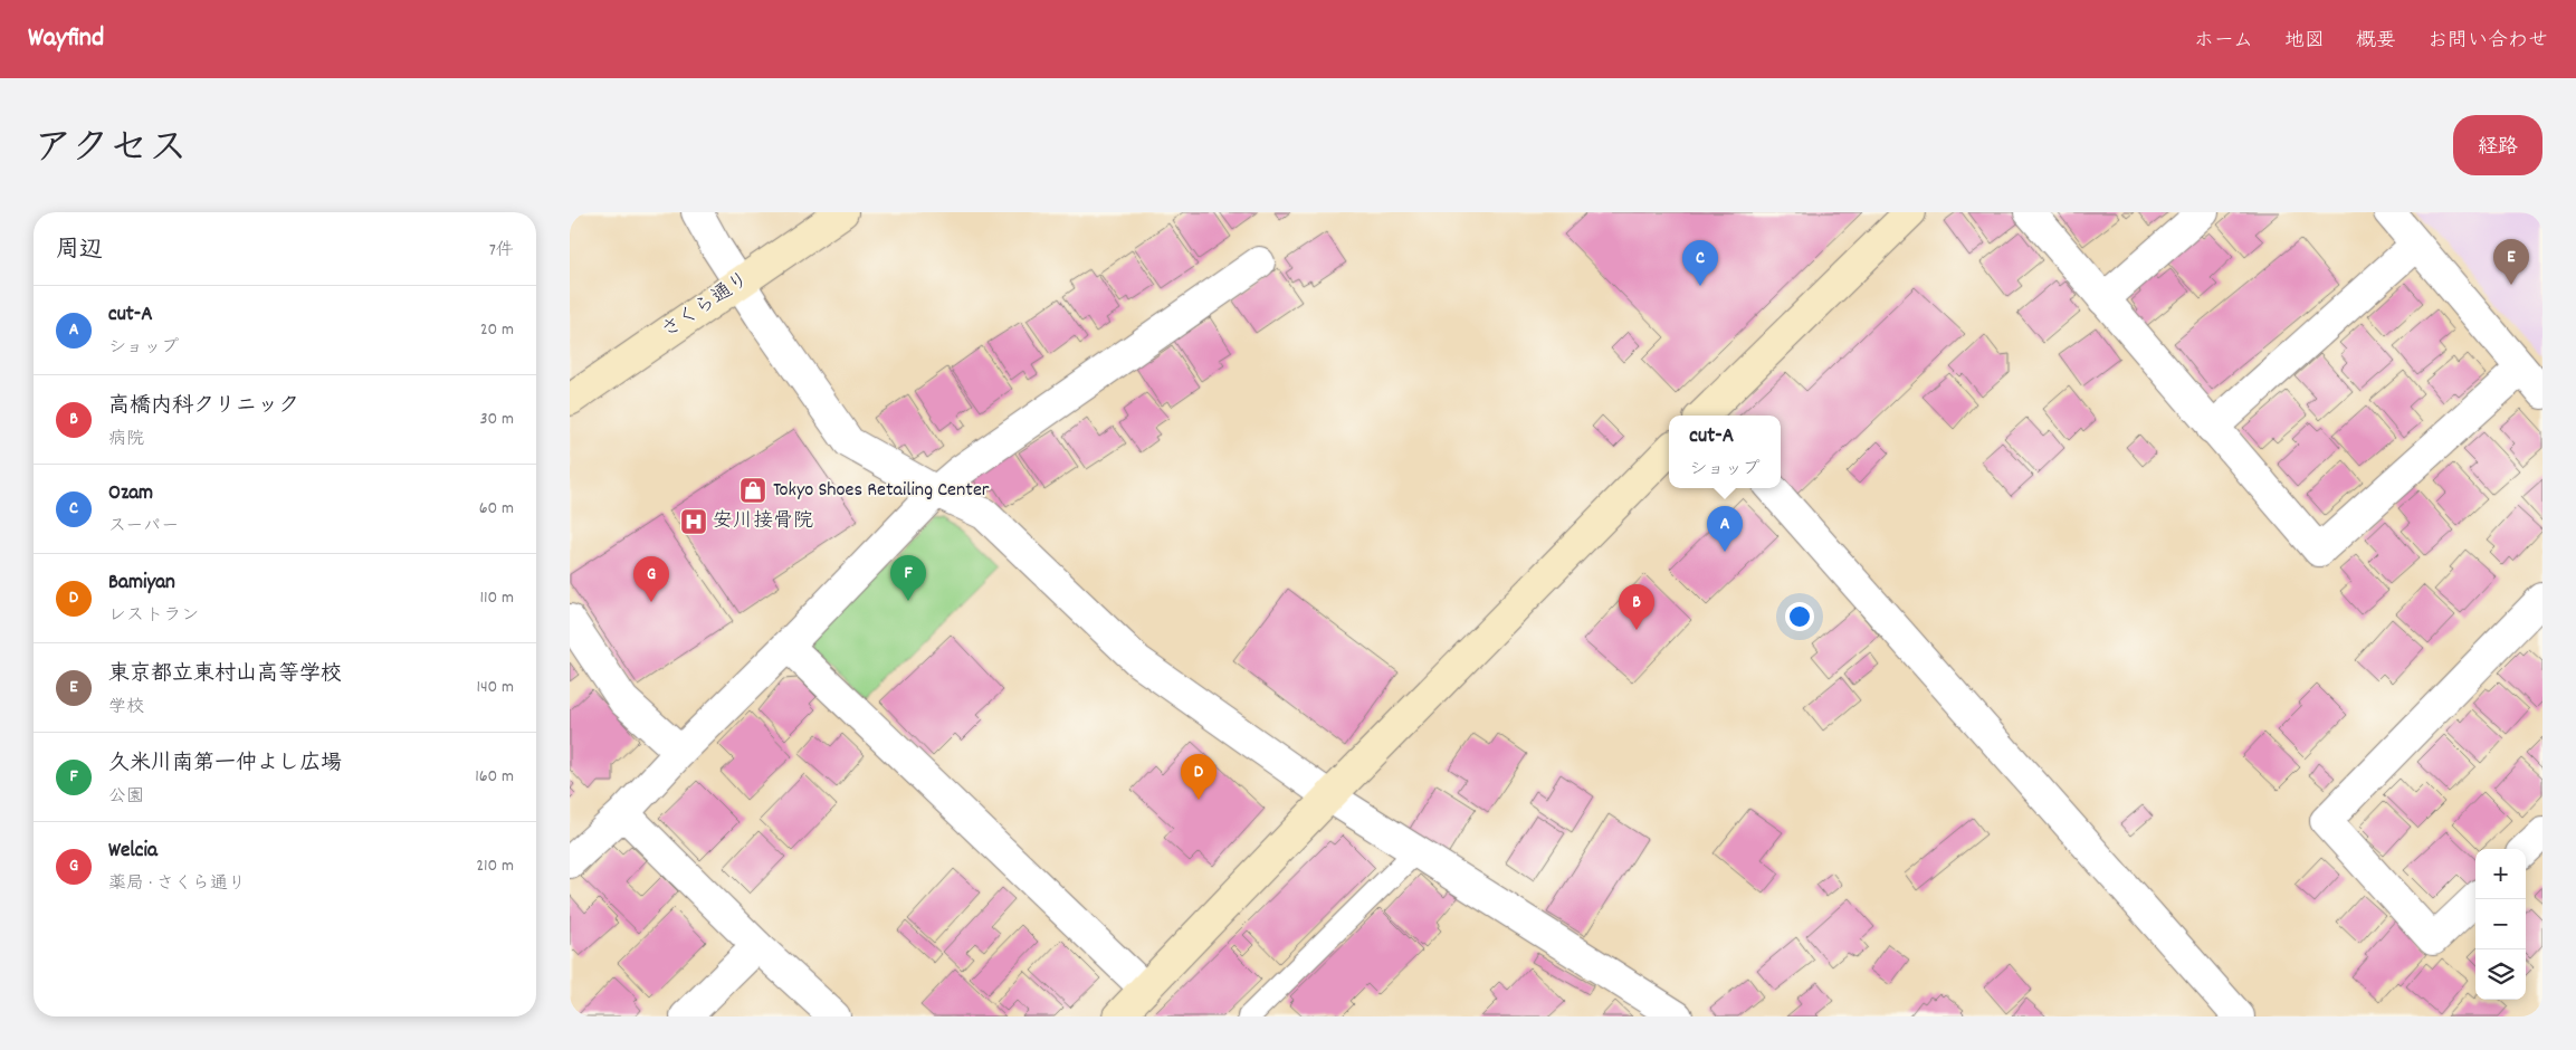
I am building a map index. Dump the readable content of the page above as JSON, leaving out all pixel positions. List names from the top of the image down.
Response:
{
  "streets": {
    "street": ["さくら通り"]
  },
  "places": {
    "shop": ["Tokyo Shoes Retailing Center"],
    "hospital": ["安川接骨院"]
  },
  "page": {
    "header": "Wayfind",
    "nav": [
      "ホーム",
      "地図",
      "概要",
      "お問い合わせ"
    ],
    "title": "アクセス",
    "buttons": "経路",
    "heading": ["周辺", "7件"],
    "pins": [
      "E",
      "C",
      "A",
      "F",
      "G",
      "B",
      "D"
    ],
    "list": [
      {
        "mark": "A",
        "name": "cut-A",
        "note": "ショップ",
        "value": "20 m"
      },
      {
        "mark": "B",
        "name": "高橋内科クリニック",
        "note": "病院",
        "value": "30 m"
      },
      {
        "mark": "C",
        "name": "Ozam",
        "note": "スーパー",
        "value": "60 m"
      },
      {
        "mark": "D",
        "name": "Bamiyan",
        "note": "レストラン",
        "value": "110 m"
      },
      {
        "mark": "E",
        "name": "東京都立東村山高等学校",
        "note": "学校",
        "value": "140 m"
      },
      {
        "mark": "F",
        "name": "久米川南第一仲よし広場",
        "note": "公園",
        "value": "160 m"
      },
      {
        "mark": "G",
        "name": "Welcia",
        "note": "薬局 · さくら通り",
        "value": "210 m"
      }
    ],
    "popup": ["cut-A", "ショップ"],
    "map_buttons": ["+", "−"]
  }
}
